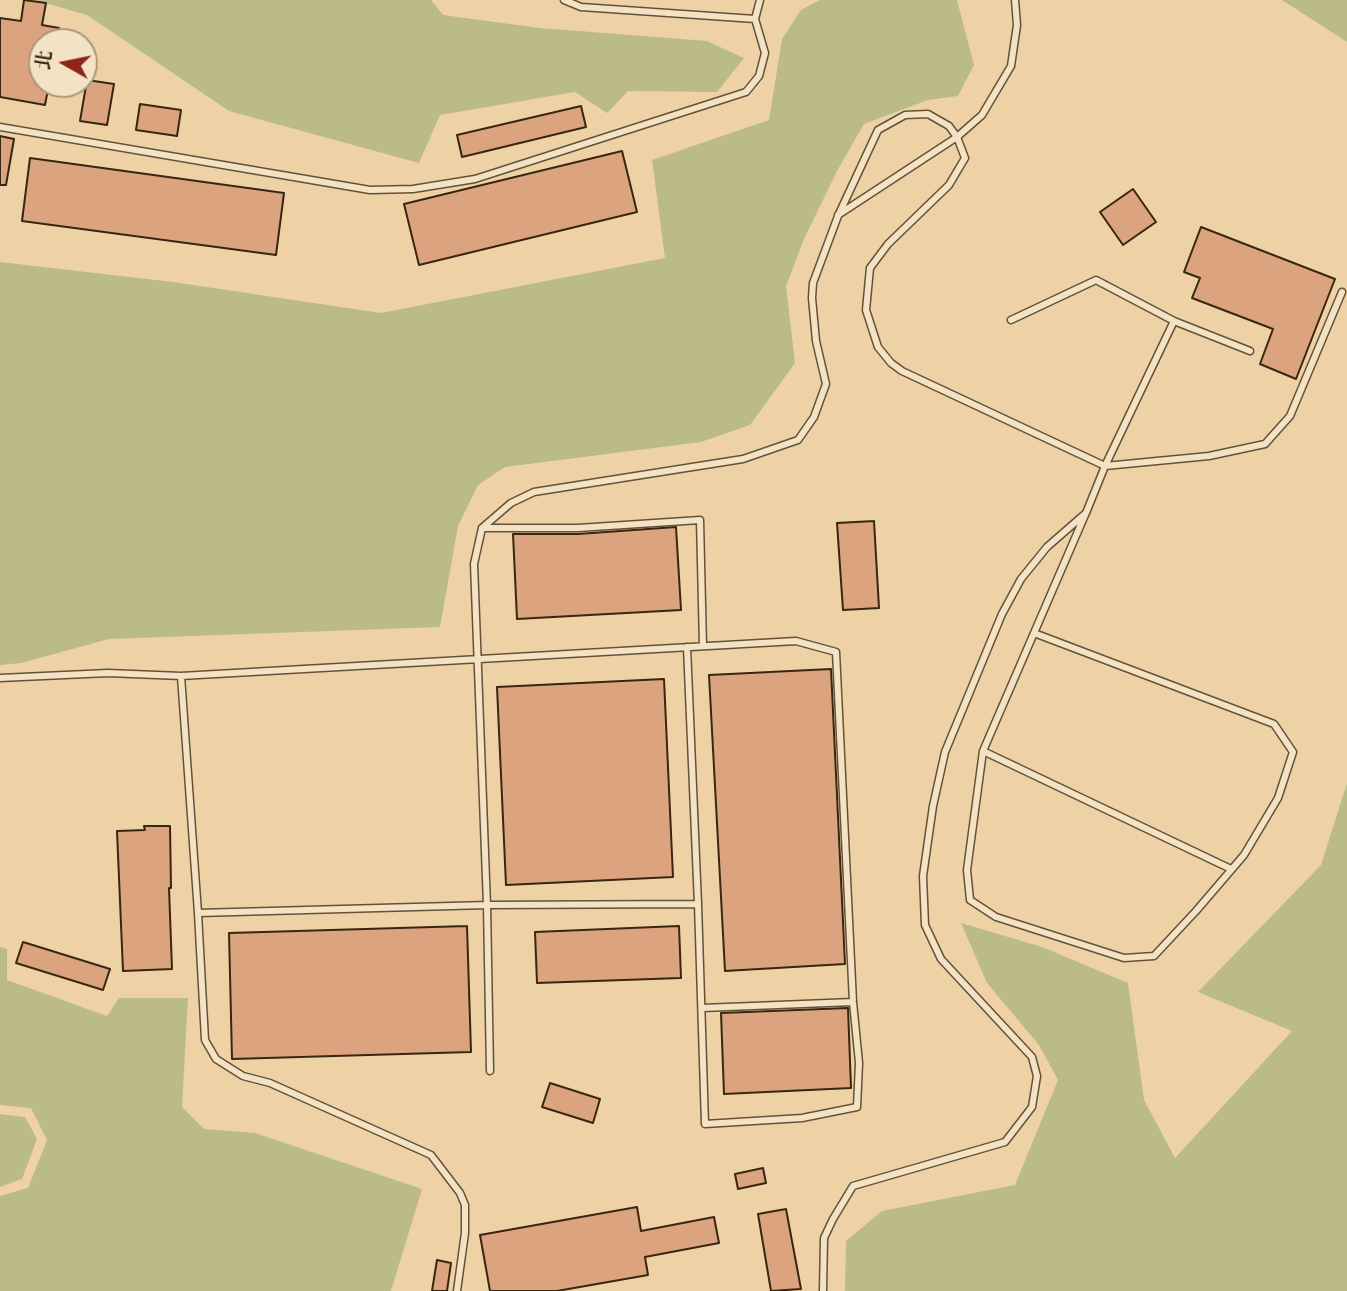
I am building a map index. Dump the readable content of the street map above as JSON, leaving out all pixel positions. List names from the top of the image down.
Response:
{
  "north": "left"
}
